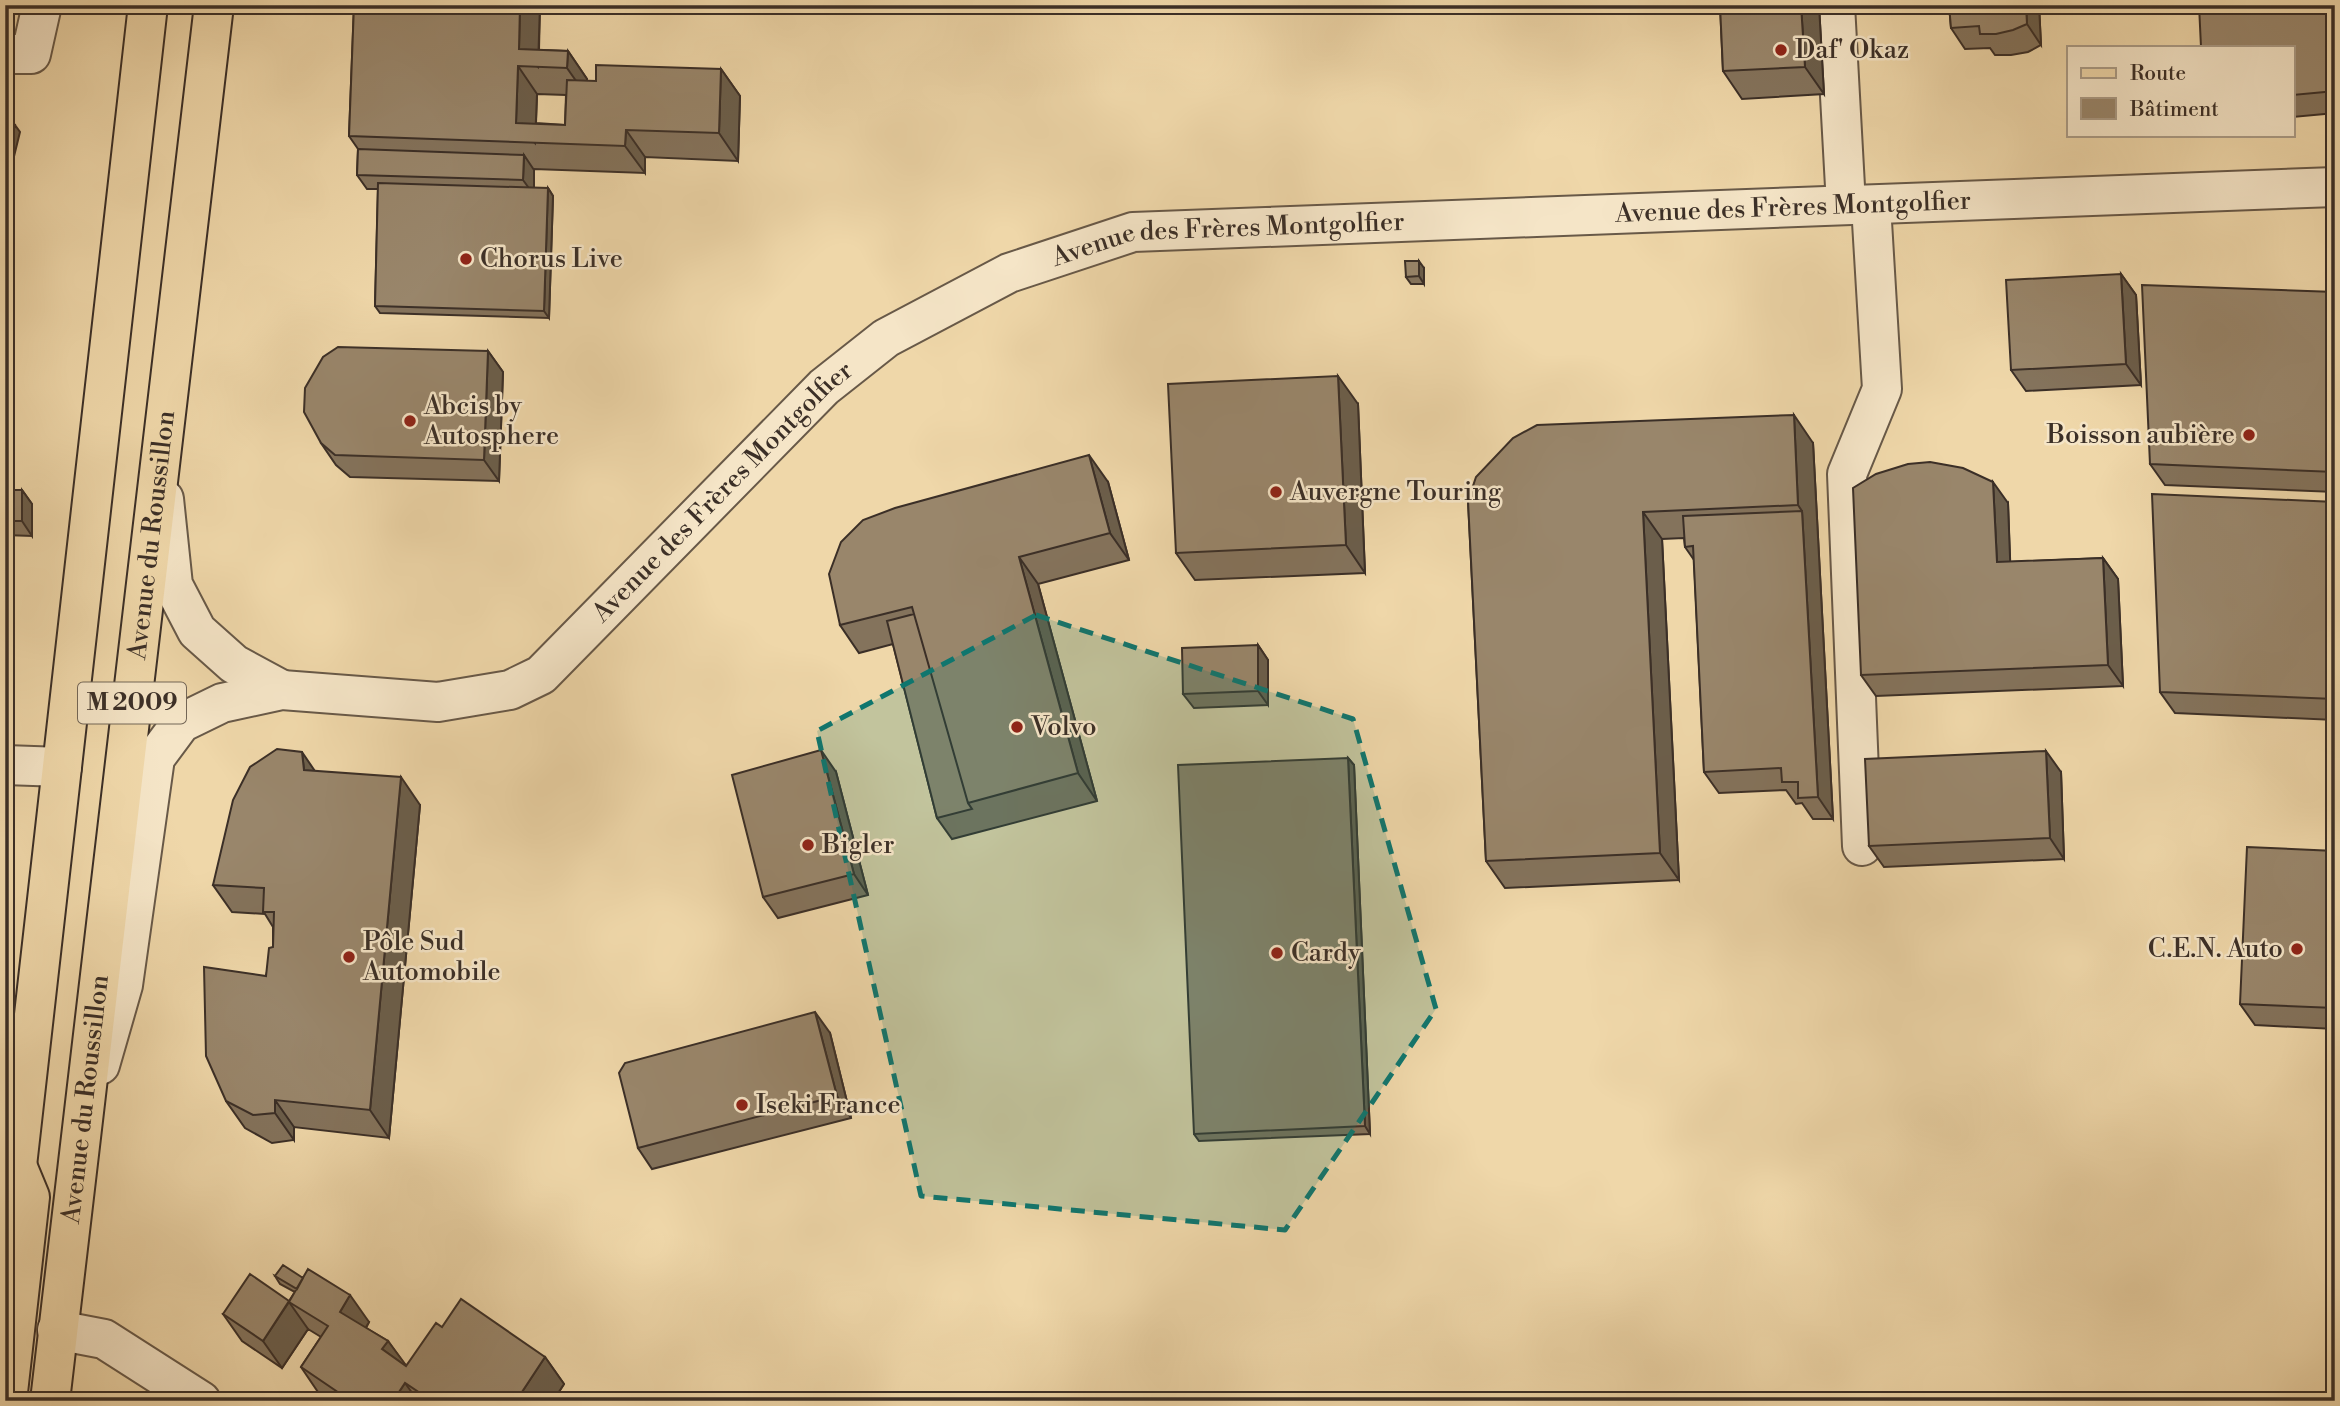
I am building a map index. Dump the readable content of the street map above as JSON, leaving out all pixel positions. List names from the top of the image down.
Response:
{
  "streets": {
    "main road": ["Avenue du Roussillon", "M 2009"],
    "street": ["Avenue des Frères Montgolfier"]
  },
  "places": [
    "Daf' Okaz",
    "Chorus Live",
    "Abcis by Autosphere",
    "Boisson aubière",
    "Auvergne Touring",
    "Volvo",
    "Bigler",
    "C.E.N. Auto",
    "Cardy",
    "Pôle Sud Automobile",
    "Iseki France"
  ],
  "legend": ["Route", "Bâtiment"]
}
